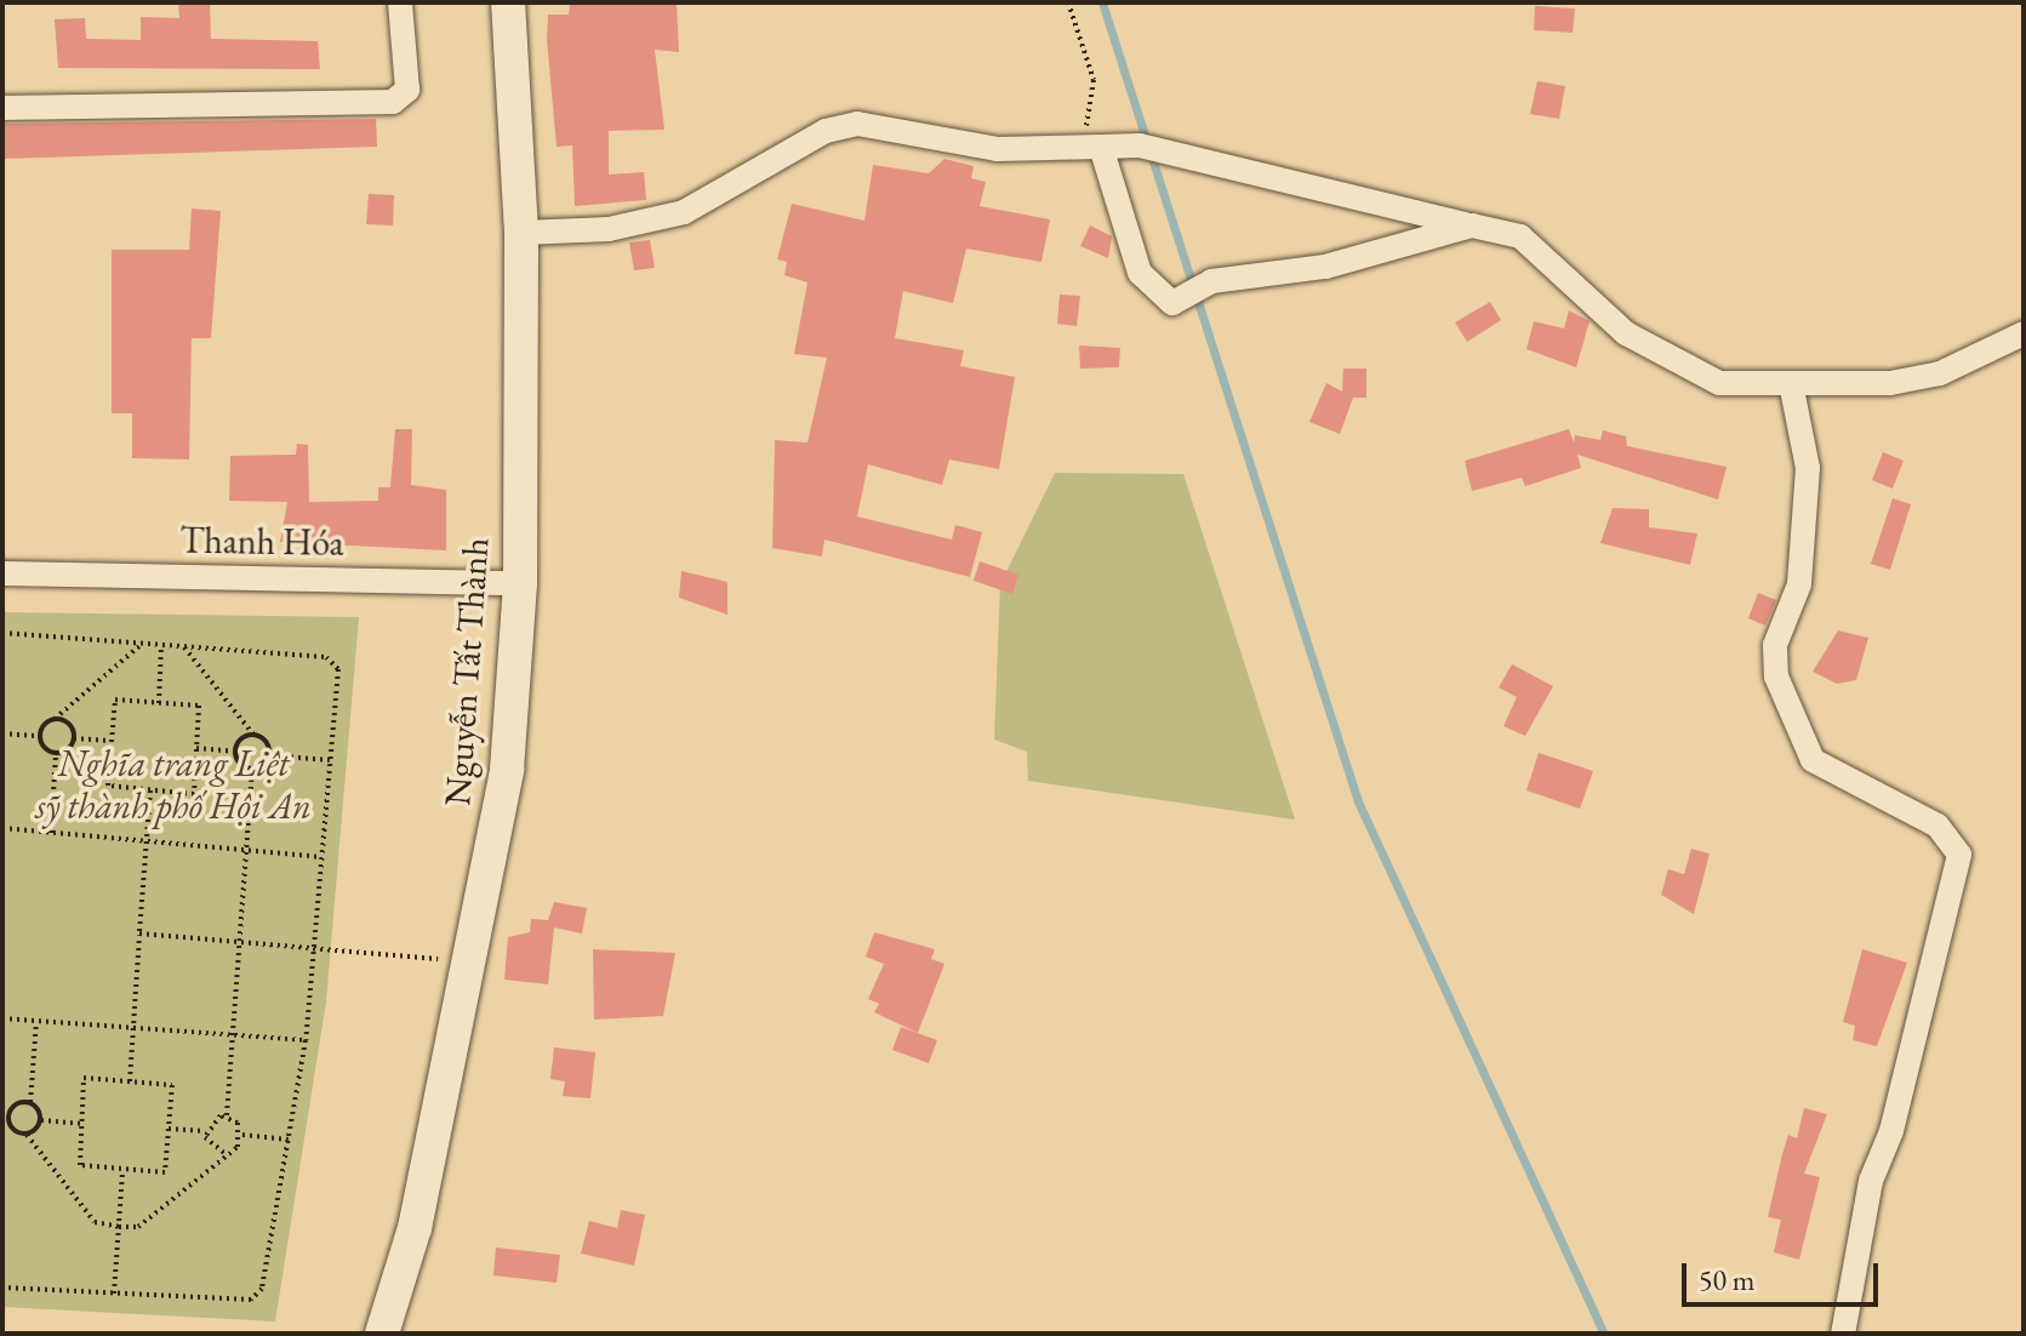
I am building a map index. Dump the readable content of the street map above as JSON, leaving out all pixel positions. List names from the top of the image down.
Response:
{
  "streets": {
    "main road": ["Nguyễn Tất Thành"],
    "street": ["Thanh Hóa"]
  },
  "crossings": [
    ["Thanh Hóa", "Nguyễn Tất Thành"]
  ],
  "parks": ["Nghĩa trang Liệt sỹ thành phố Hội An"],
  "scale_bar": "50 m"
}
